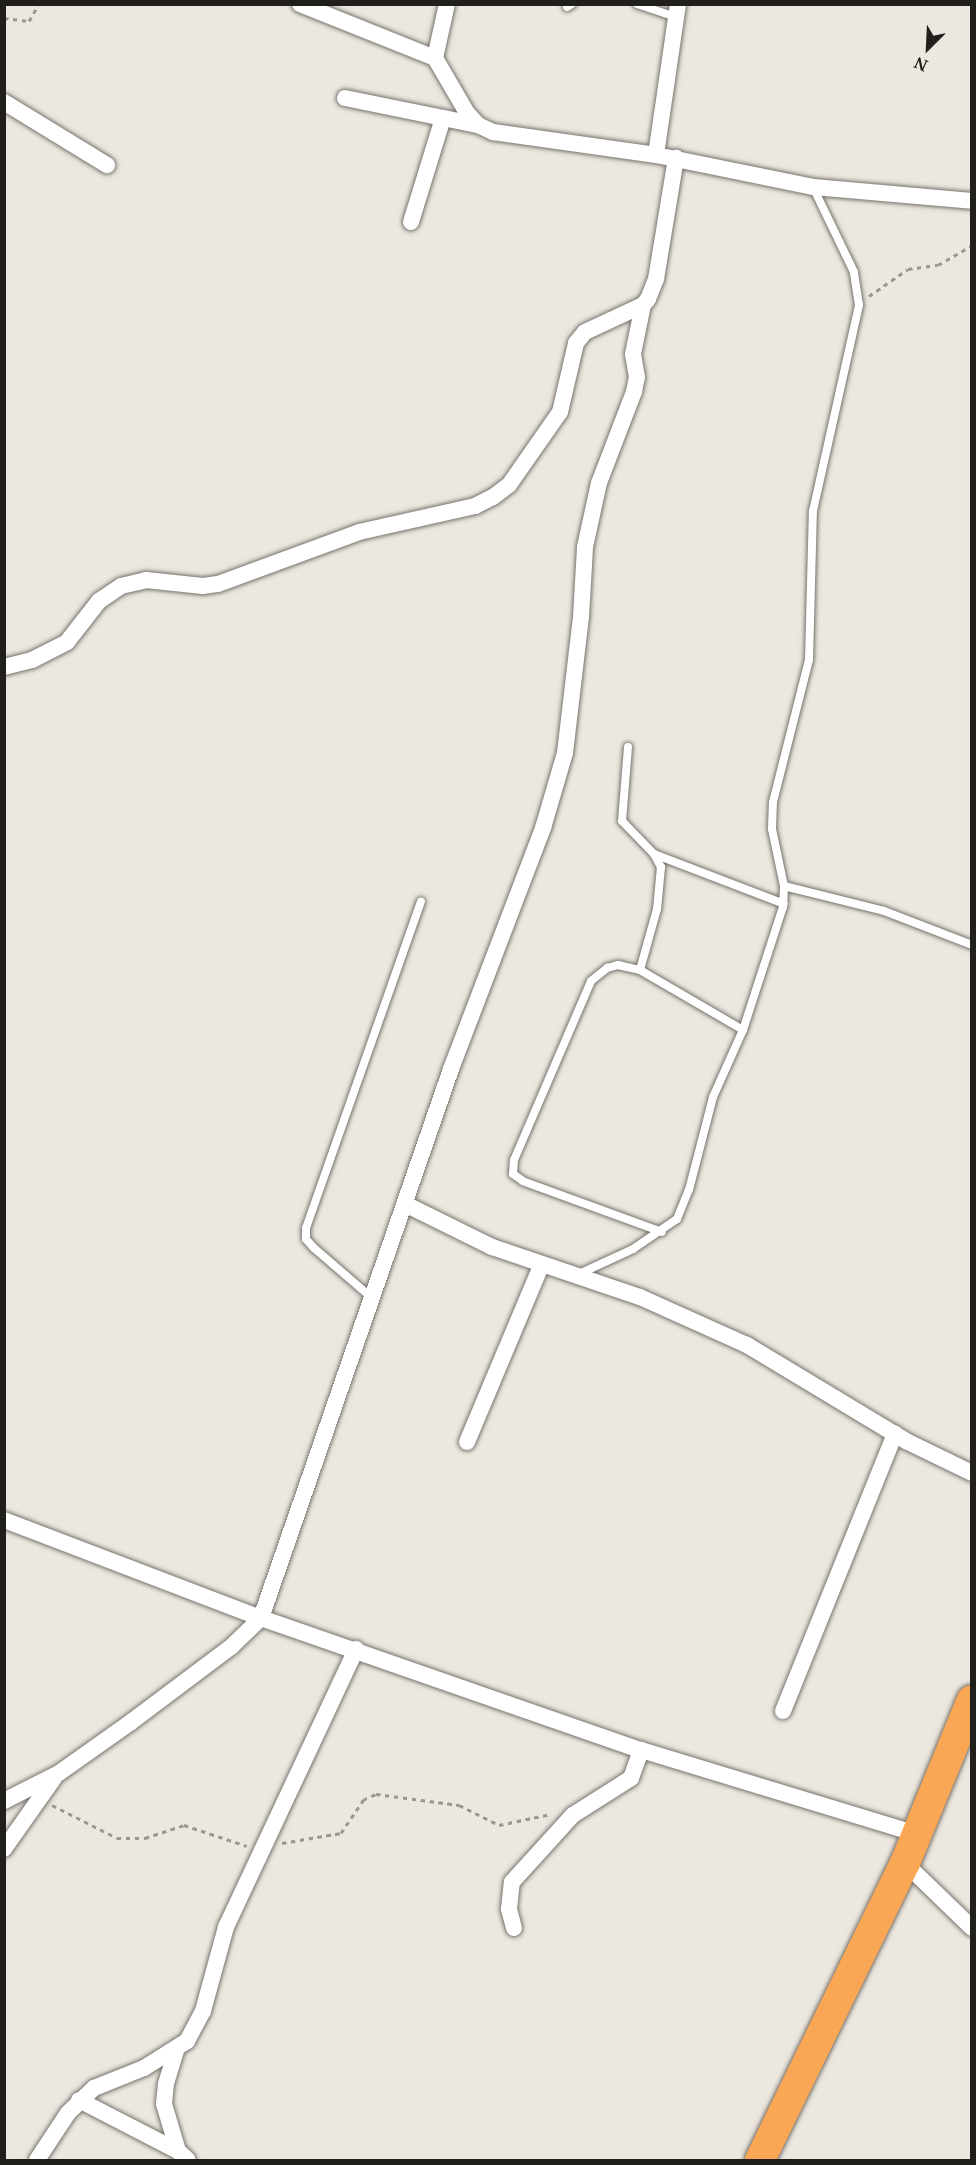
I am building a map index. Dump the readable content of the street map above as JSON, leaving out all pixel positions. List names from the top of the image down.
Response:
{
  "north": "bottom left"
}
